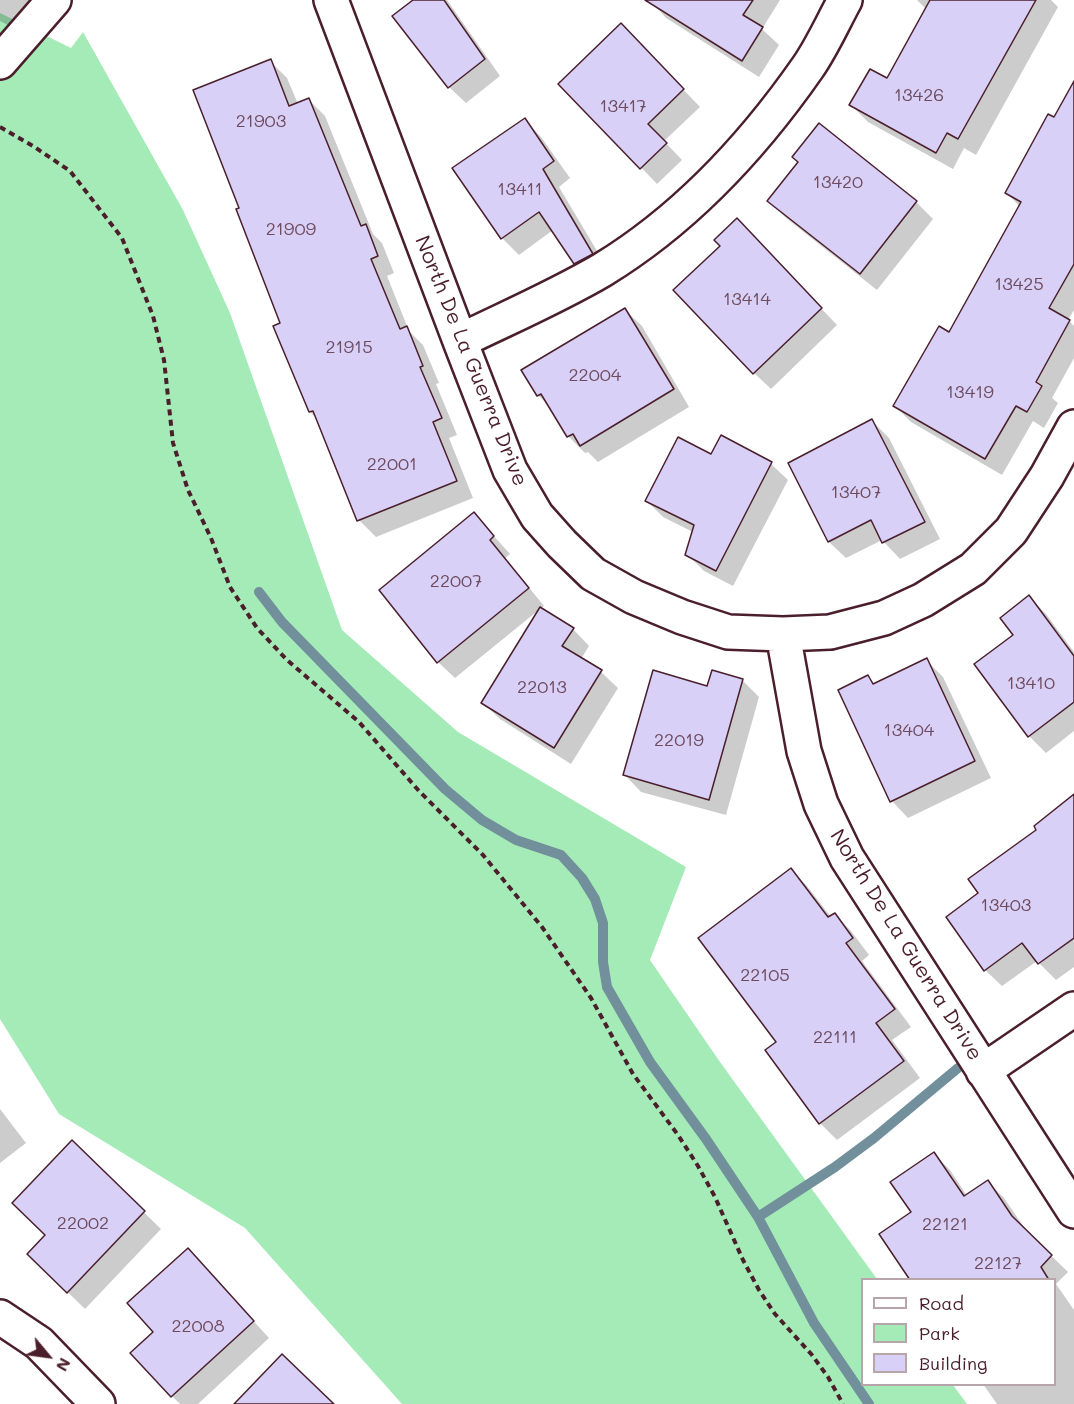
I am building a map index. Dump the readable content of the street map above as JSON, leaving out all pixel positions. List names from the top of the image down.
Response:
{
  "streets": {
    "street": ["North De La Guerra Drive"]
  },
  "house_numbers": [
    "13426",
    "13417",
    "21903",
    "13420",
    "13411",
    "21909",
    "13425",
    "13414",
    "21915",
    "22004",
    "13419",
    "22001",
    "13407",
    "22007",
    "13410",
    "22013",
    "13404",
    "22019",
    "13403",
    "22105",
    "22111",
    "22002",
    "22121",
    "22127",
    "22008"
  ],
  "legend": ["Road", "Park", "Building"],
  "north": "bottom right"
}
